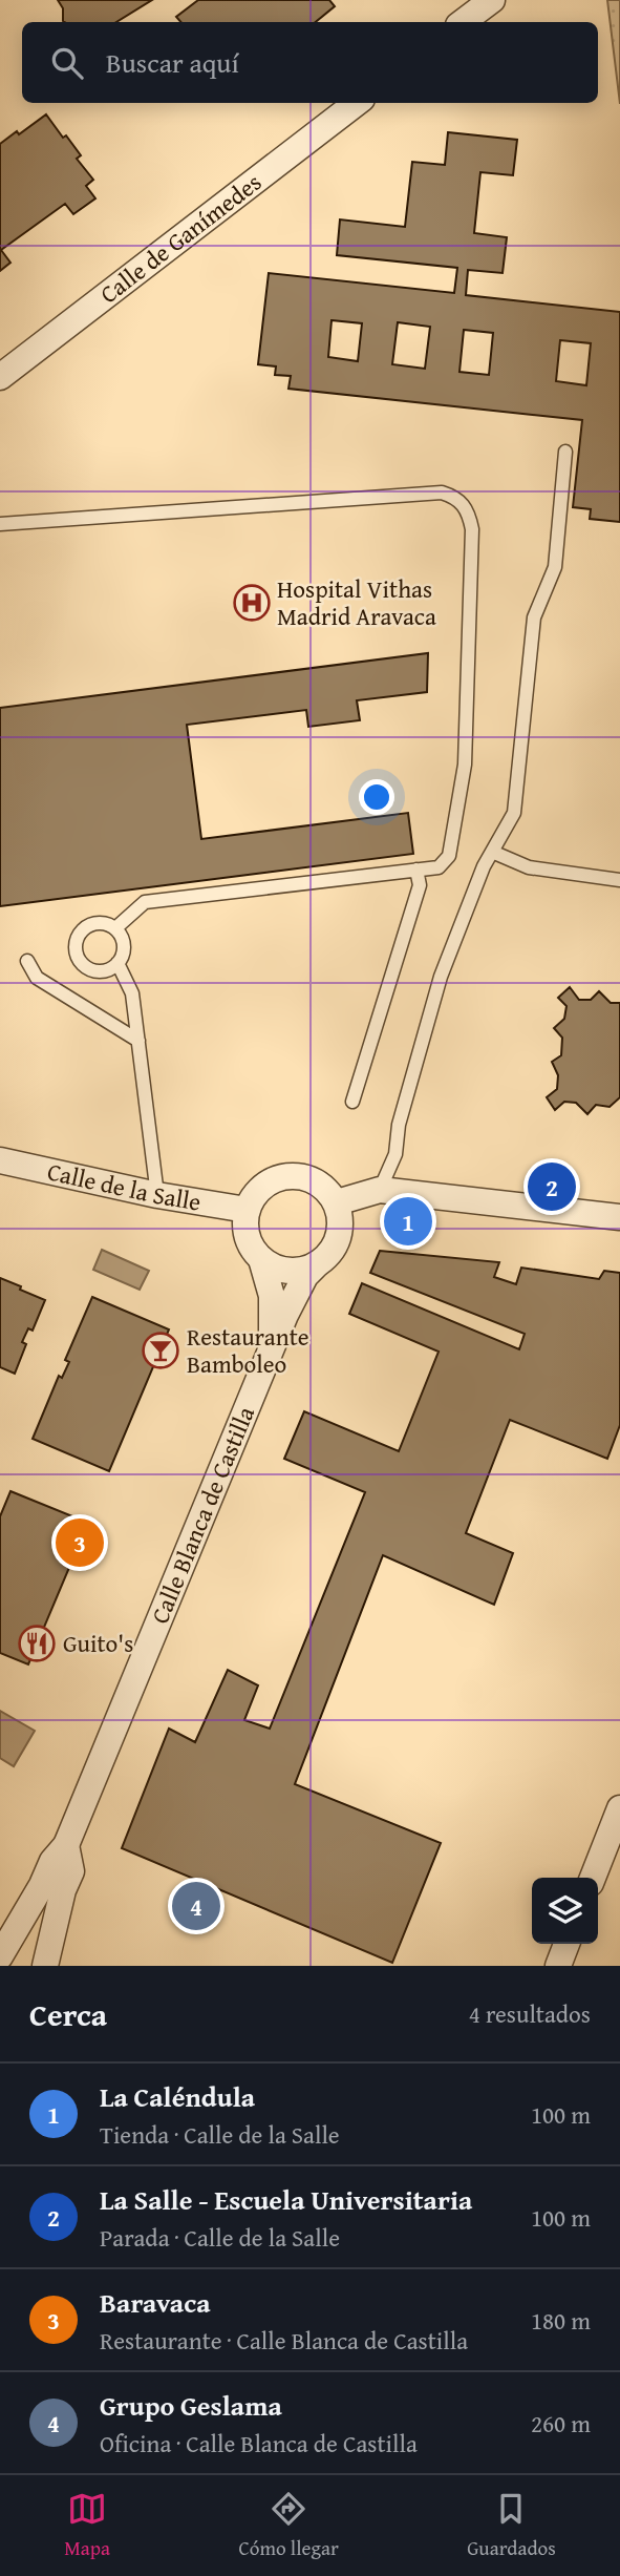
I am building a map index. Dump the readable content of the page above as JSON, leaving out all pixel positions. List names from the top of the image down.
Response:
{
  "streets": {
    "street": ["Calle de Ganímedes", "Calle de la Salle", "Calle Blanca de Castilla"]
  },
  "crossings": [
    ["Calle de la Salle", "Calle Blanca de Castilla"]
  ],
  "places": {
    "hospital": ["Hospital Vithas Madrid Aravaca"],
    "bar": ["Restaurante Bamboleo"],
    "restaurant": ["Guito's"]
  },
  "page": {
    "search": "Buscar aquí",
    "pins": [
      "2",
      "1",
      "3",
      "4"
    ],
    "heading": ["Cerca", "4 resultados"],
    "list": [
      {
        "mark": "1",
        "name": "La Caléndula",
        "note": "Tienda · Calle de la Salle",
        "value": "100 m"
      },
      {
        "mark": "2",
        "name": "La Salle - Escuela Universitaria",
        "note": "Parada · Calle de la Salle",
        "value": "100 m"
      },
      {
        "mark": "3",
        "name": "Baravaca",
        "note": "Restaurante · Calle Blanca de Castilla",
        "value": "180 m"
      },
      {
        "mark": "4",
        "name": "Grupo Geslama",
        "note": "Oficina · Calle Blanca de Castilla",
        "value": "260 m"
      }
    ],
    "nav": ["Mapa", "Cómo llegar", "Guardados"]
  }
}
